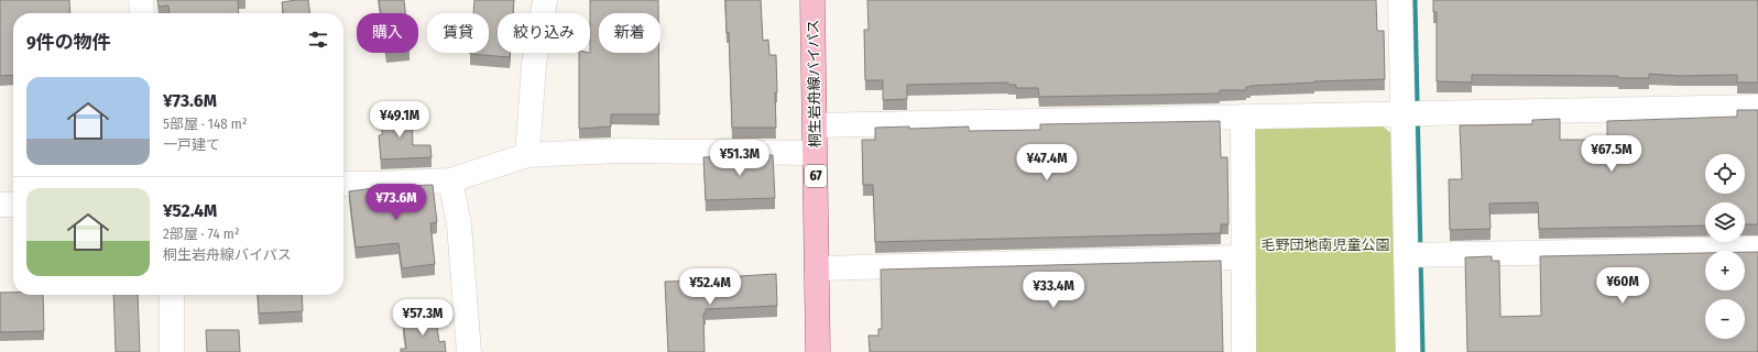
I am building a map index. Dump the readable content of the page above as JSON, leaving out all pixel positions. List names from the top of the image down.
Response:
{
  "streets": {
    "main road": ["桐生岩舟線バイパス", "67"]
  },
  "parks": ["毛野団地南児童公園"],
  "page": {
    "chip": [
      "購入",
      "賃貸",
      "絞り込み",
      "新着"
    ],
    "heading": "9件の物件",
    "list": [
      {
        "name": "¥73.6M",
        "note": "5部屋 · 148 m² · 一戸建て"
      },
      {
        "name": "¥52.4M",
        "note": "2部屋 · 74 m² · 桐生岩舟線バイパス"
      }
    ],
    "price": [
      "¥49.1M",
      "¥67.5M",
      "¥51.3M",
      "¥47.4M",
      "¥73.6M",
      "¥60M",
      "¥52.4M",
      "¥33.4M",
      "¥57.3M"
    ],
    "map_buttons": ["+", "−"]
  }
}
